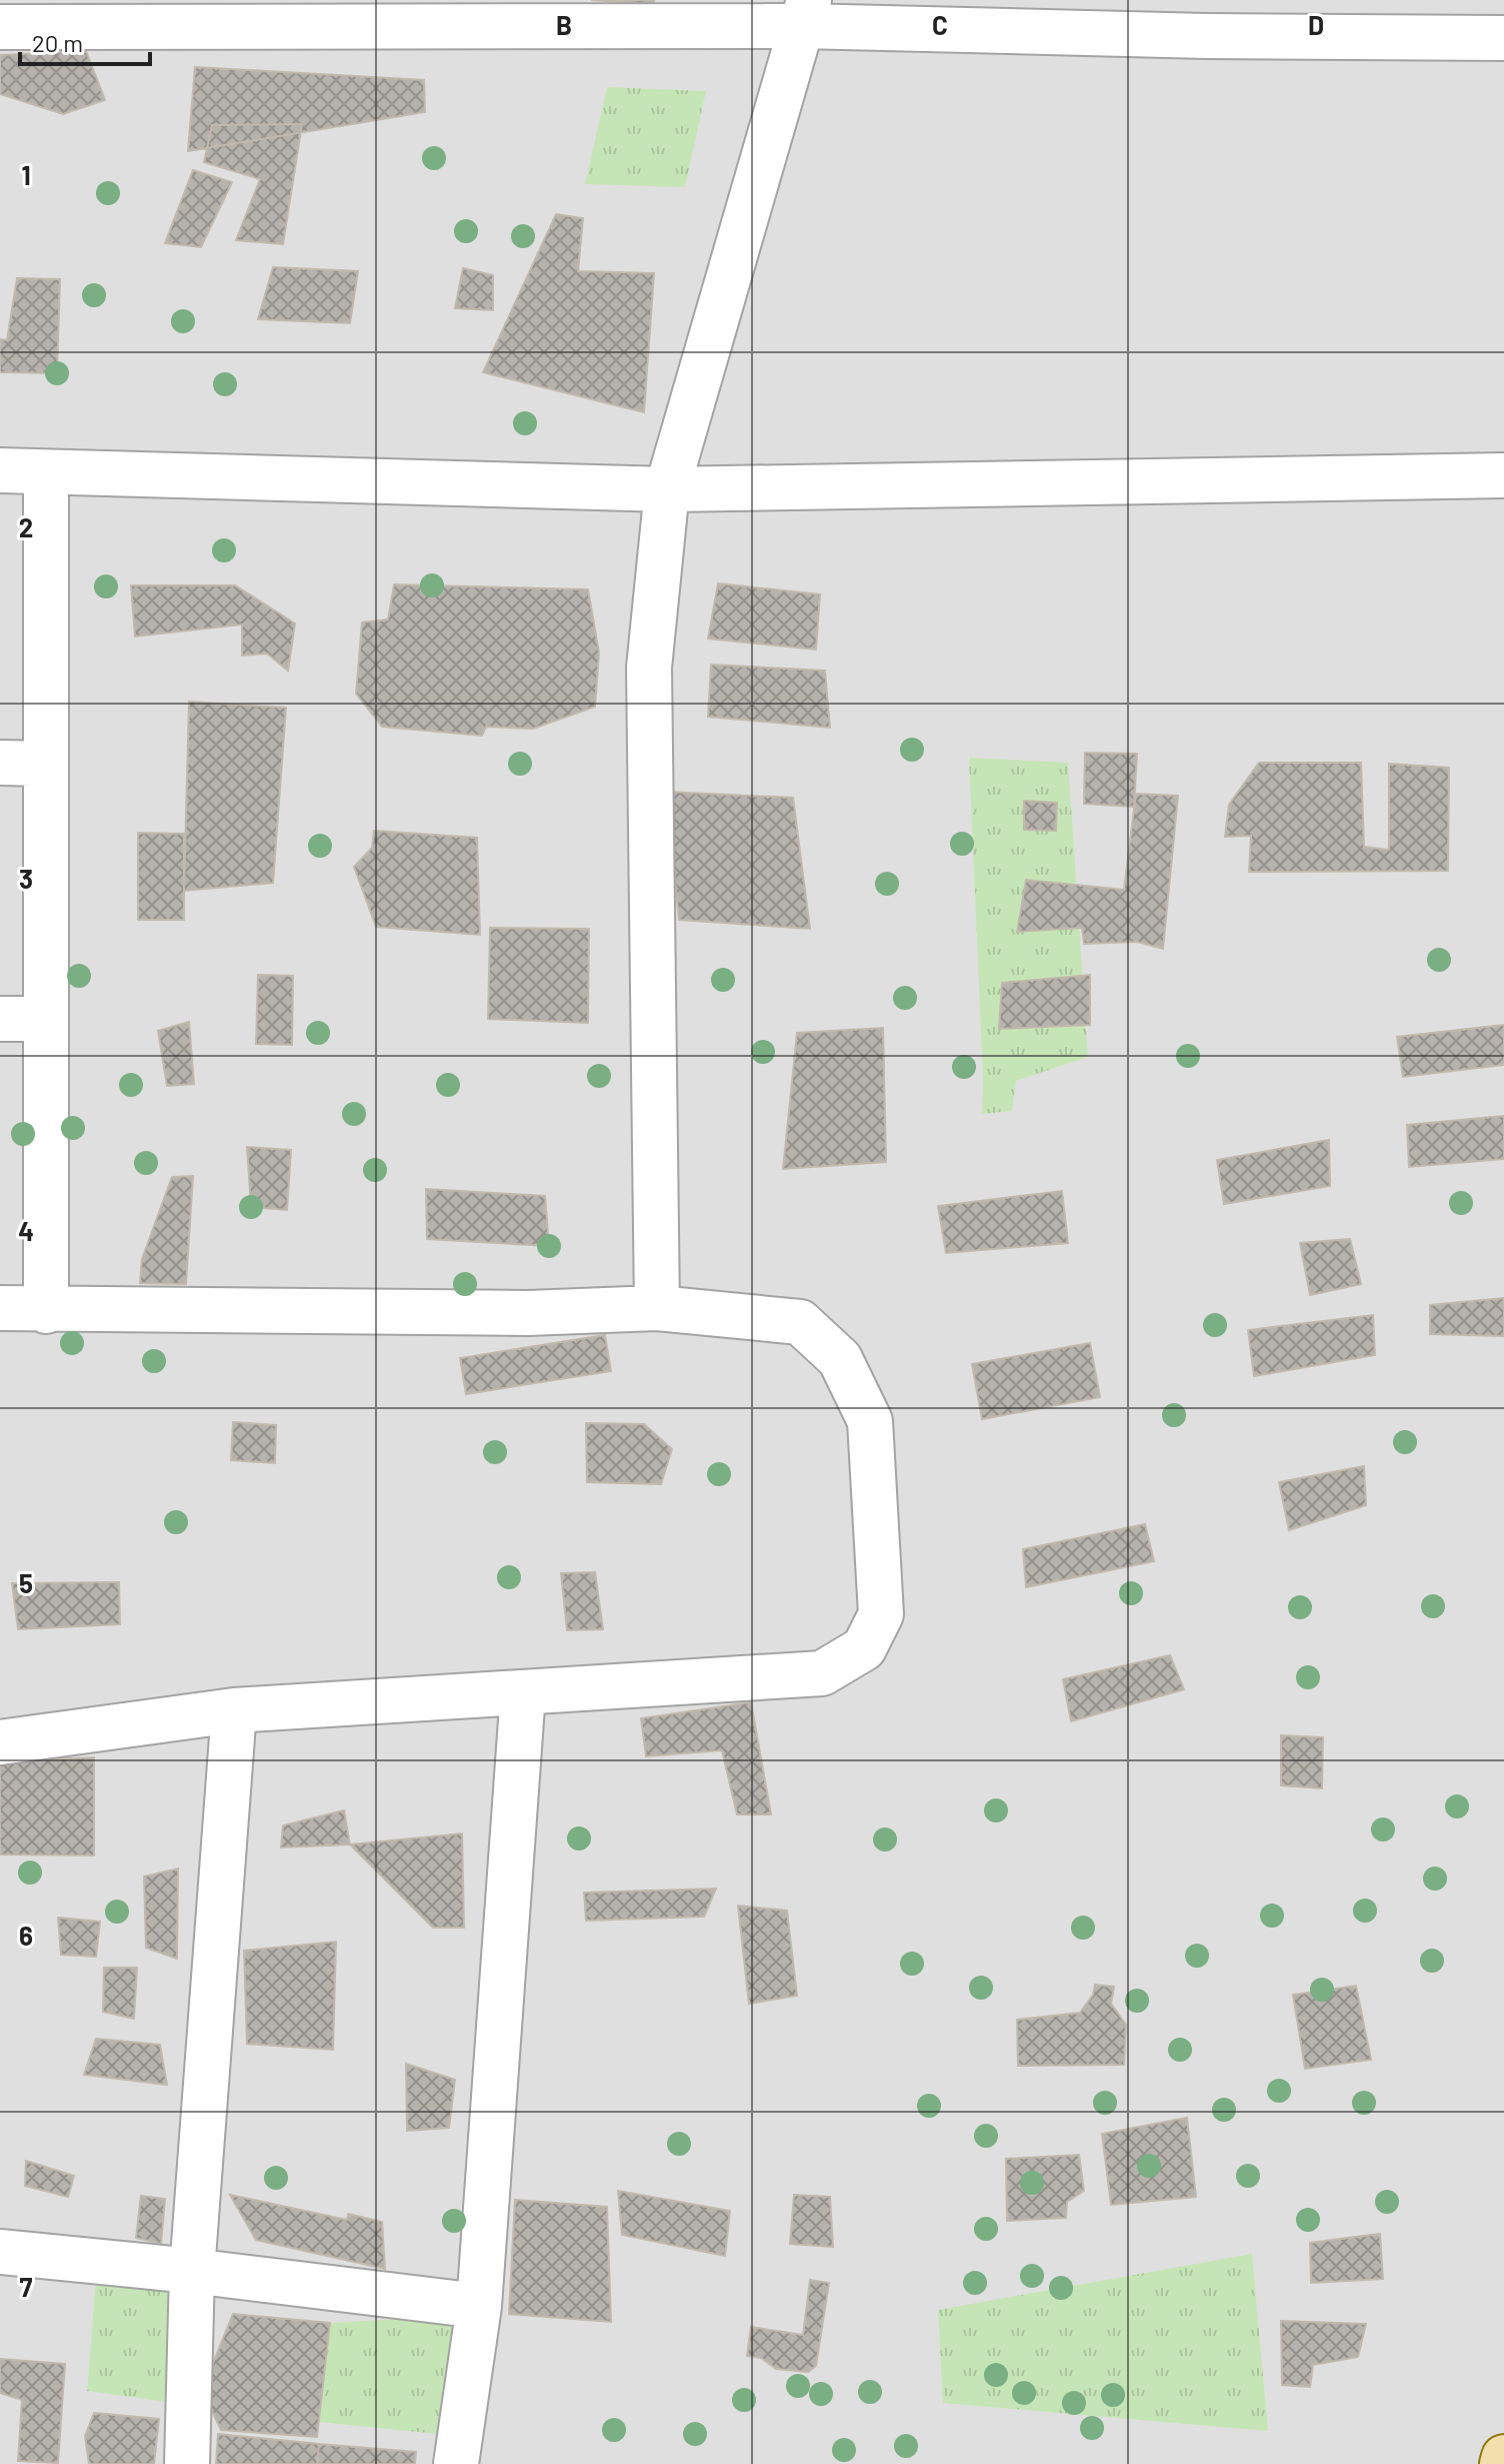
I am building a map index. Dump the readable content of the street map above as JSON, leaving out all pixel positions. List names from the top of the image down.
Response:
{
  "scale_bar": "20 m",
  "grid": {
    "columns": ["B", "C", "D"],
    "rows": [
      "1",
      "2",
      "3",
      "4",
      "5",
      "6",
      "7"
    ]
  }
}
